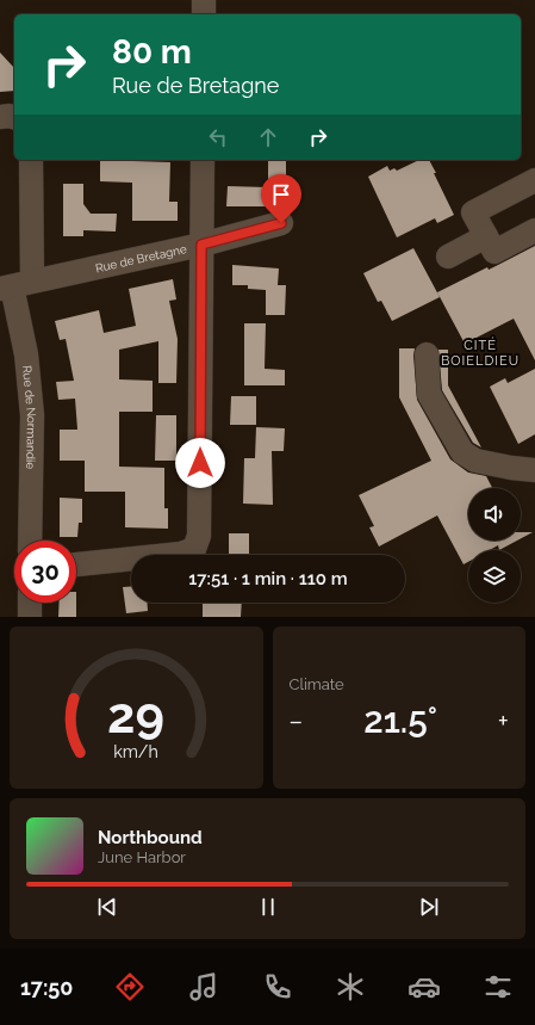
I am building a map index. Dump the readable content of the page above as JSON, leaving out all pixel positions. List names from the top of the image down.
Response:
{
  "streets": {
    "street": ["Rue de Bretagne", "Rue de Normandie"]
  },
  "crossings": [
    ["Rue de Bretagne", "Rue de Normandie"]
  ],
  "districts": ["CITÉ BOIELDIEU"],
  "page": {
    "turn": ["80 m", "Rue de Bretagne"],
    "limit": "30",
    "trip": "17:51 · 1 min · 110 m",
    "tile": "Climate",
    "heat": ["−", "21.5°", "+"],
    "song": ["Northbound", "June Harbor"],
    "tabs": "17:50",
    "gauge": ["29", "km/h"]
  }
}
